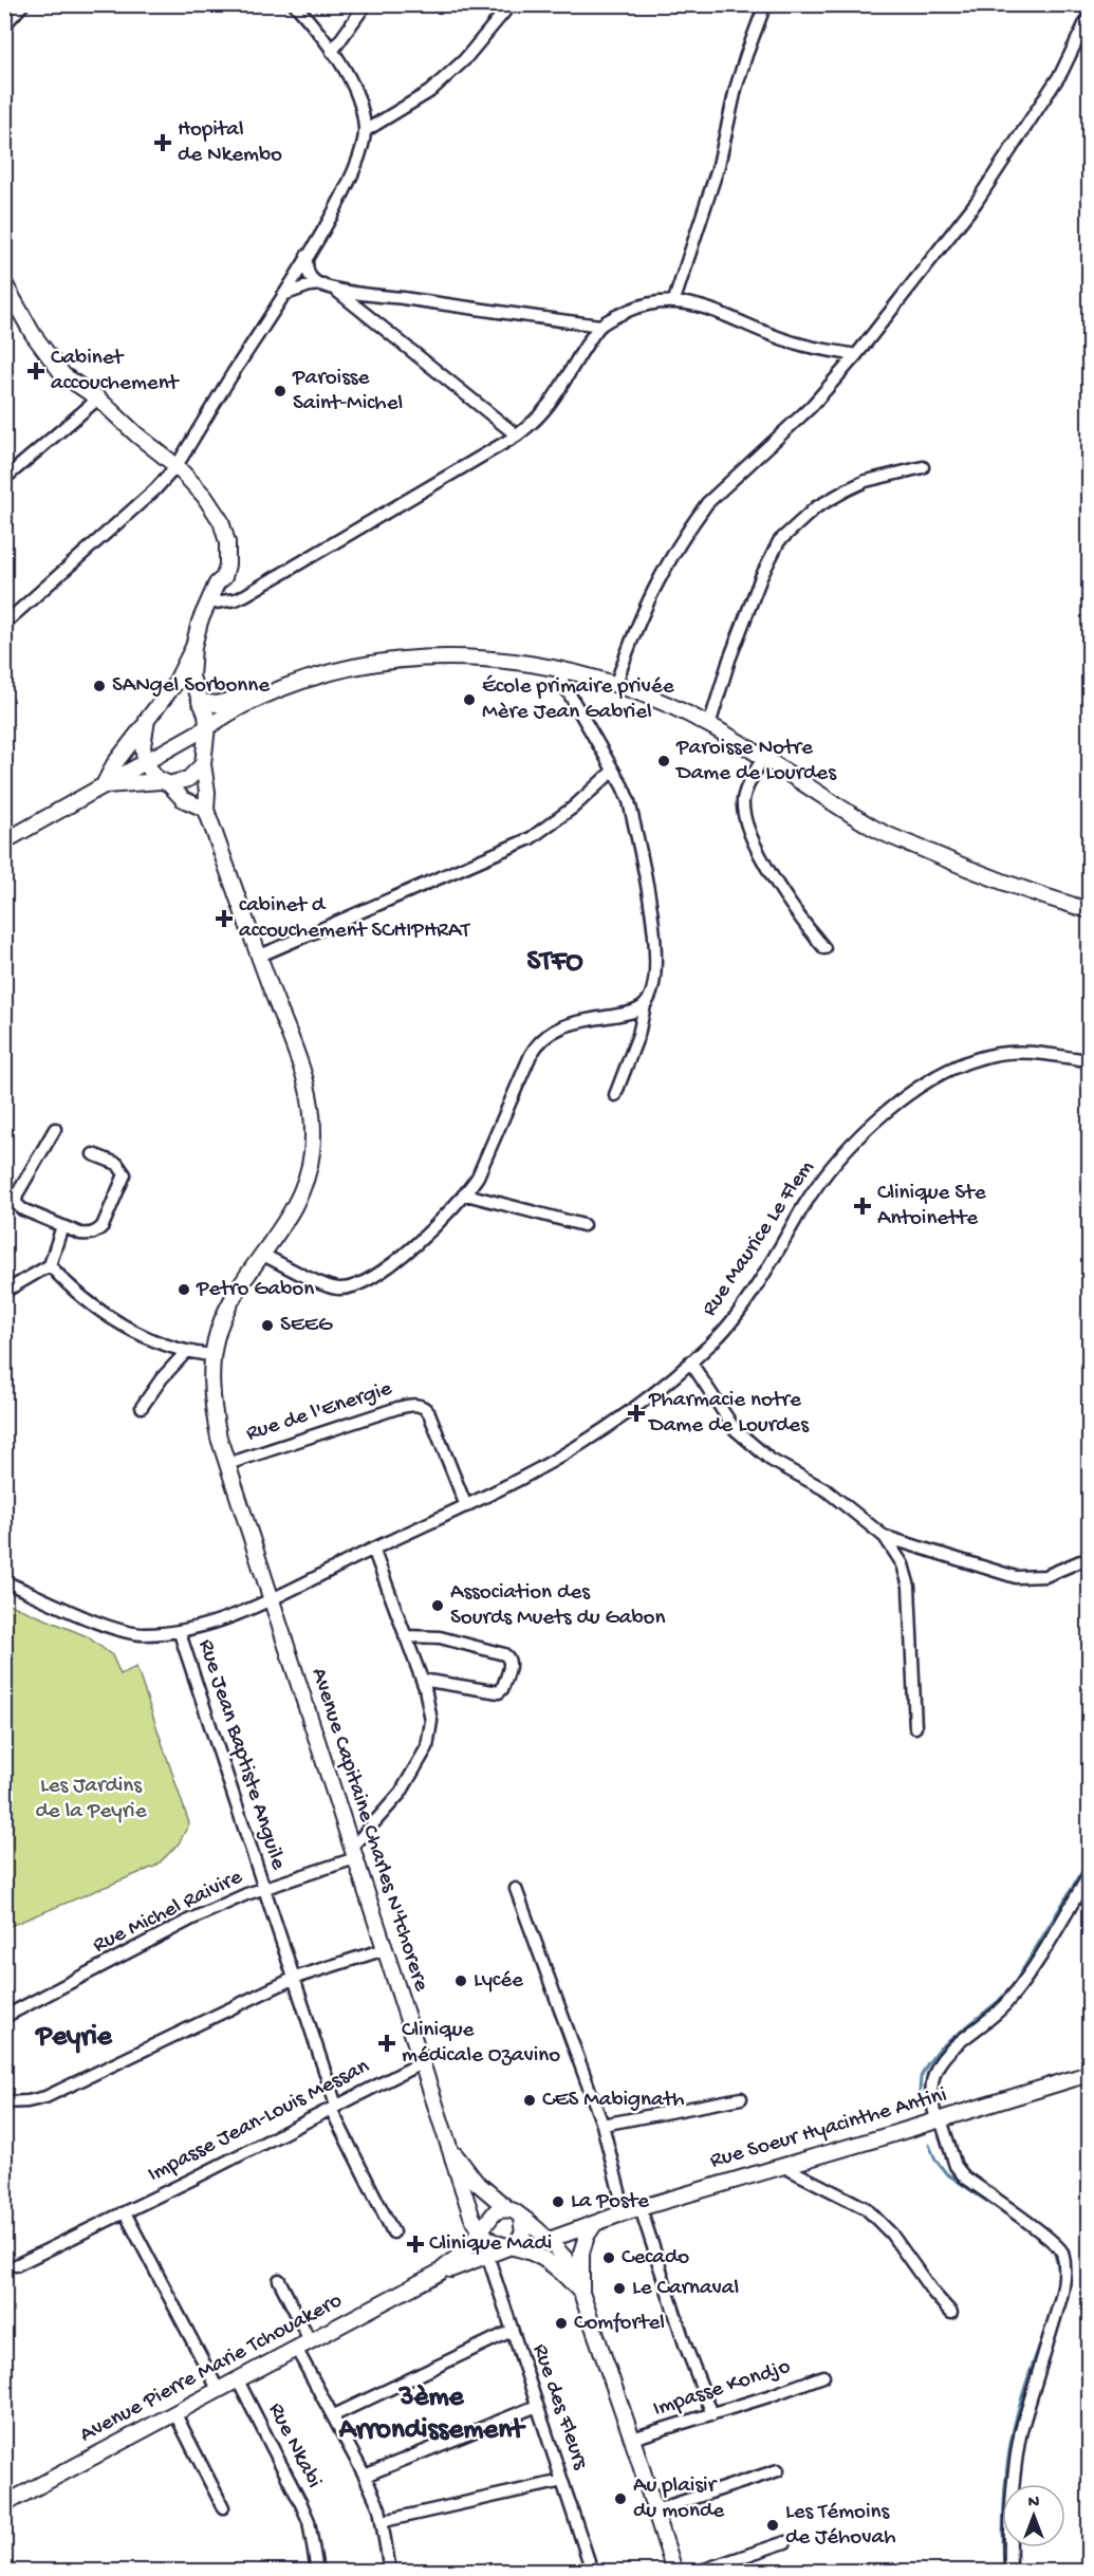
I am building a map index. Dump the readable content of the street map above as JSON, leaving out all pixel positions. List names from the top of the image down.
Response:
{
  "streets": {
    "main road": ["Avenue Capitaine Charles N'tchorere", "Rue Soeur Hyacinthe Antini", "Avenue Pierre Marie Tchouakero"],
    "street": [
      "Rue Maurice Le Flem",
      "Rue de l'Energie",
      "Rue Jean Baptiste Anguile",
      "Rue Michel Raivire",
      "Impasse Jean-Louis Messan",
      "Impasse Kondjo",
      "Rue des Fleurs",
      "Rue Nkabi"
    ]
  },
  "crossings": [
    ["Rue Maurice Le Flem", "Rue de l'Energie"],
    ["Rue Maurice Le Flem", "Rue Jean Baptiste Anguile"],
    ["Rue Maurice Le Flem", "Avenue Capitaine Charles N'tchorere"],
    ["Rue de l'Energie", "Avenue Capitaine Charles N'tchorere"],
    ["Rue Jean Baptiste Anguile", "Rue Michel Raivire"],
    ["Rue Jean Baptiste Anguile", "Impasse Jean-Louis Messan"],
    ["Avenue Capitaine Charles N'tchorere", "Rue Michel Raivire"],
    ["Avenue Capitaine Charles N'tchorere", "Impasse Jean-Louis Messan"],
    ["Rue Soeur Hyacinthe Antini", "Rue des Fleurs"],
    ["Avenue Pierre Marie Tchouakero", "Rue Nkabi"]
  ],
  "districts": ["STFO", "Peyrie", "3ème Arrondissement"],
  "parks": ["Les Jardins de la Peyrie"],
  "places": {
    "health": [
      "Hopital de Nkembo",
      "Cabinet accouchement",
      "cabinet d accouchement SCHIPHRAT",
      "Clinique Ste Antoinette",
      "Pharmacie notre Dame de Lourdes",
      "Clinique médicale Ozavino",
      "Clinique Madi"
    ],
    "other": [
      "Paroisse Saint-Michel",
      "SANgel Sorbonne",
      "École primaire privée Mère Jean Gabriel",
      "Paroisse Notre Dame de Lourdes",
      "Petro Gabon",
      "SEEG",
      "Association des Sourds Muets du Gabon",
      "Lycée",
      "CES Mabignath",
      "La Poste",
      "Cecado",
      "Le Carnaval",
      "Comfortel",
      "Au plaisir du monde",
      "Les Témoins de Jéhovah"
    ]
  },
  "north": "top"
}
